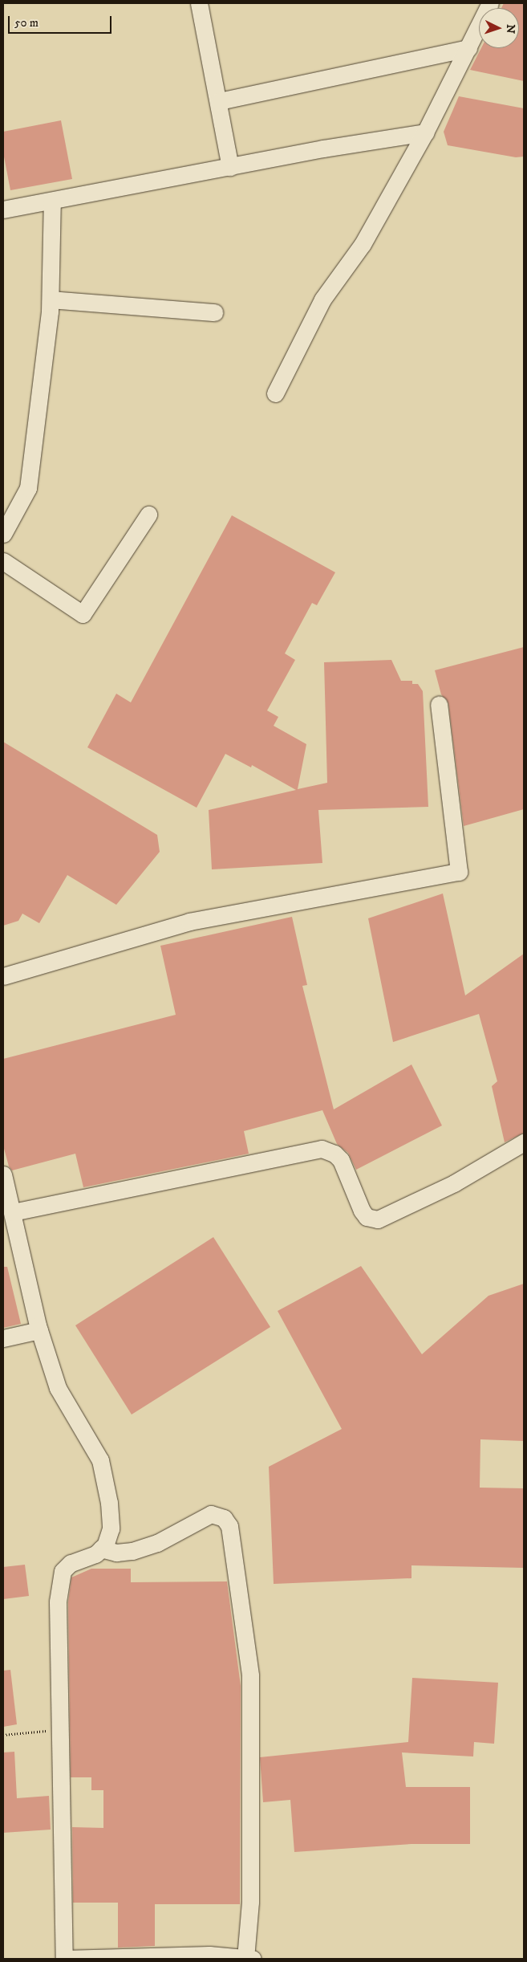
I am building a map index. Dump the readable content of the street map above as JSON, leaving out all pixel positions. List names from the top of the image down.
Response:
{
  "scale_bar": "50 m",
  "north": "right"
}
